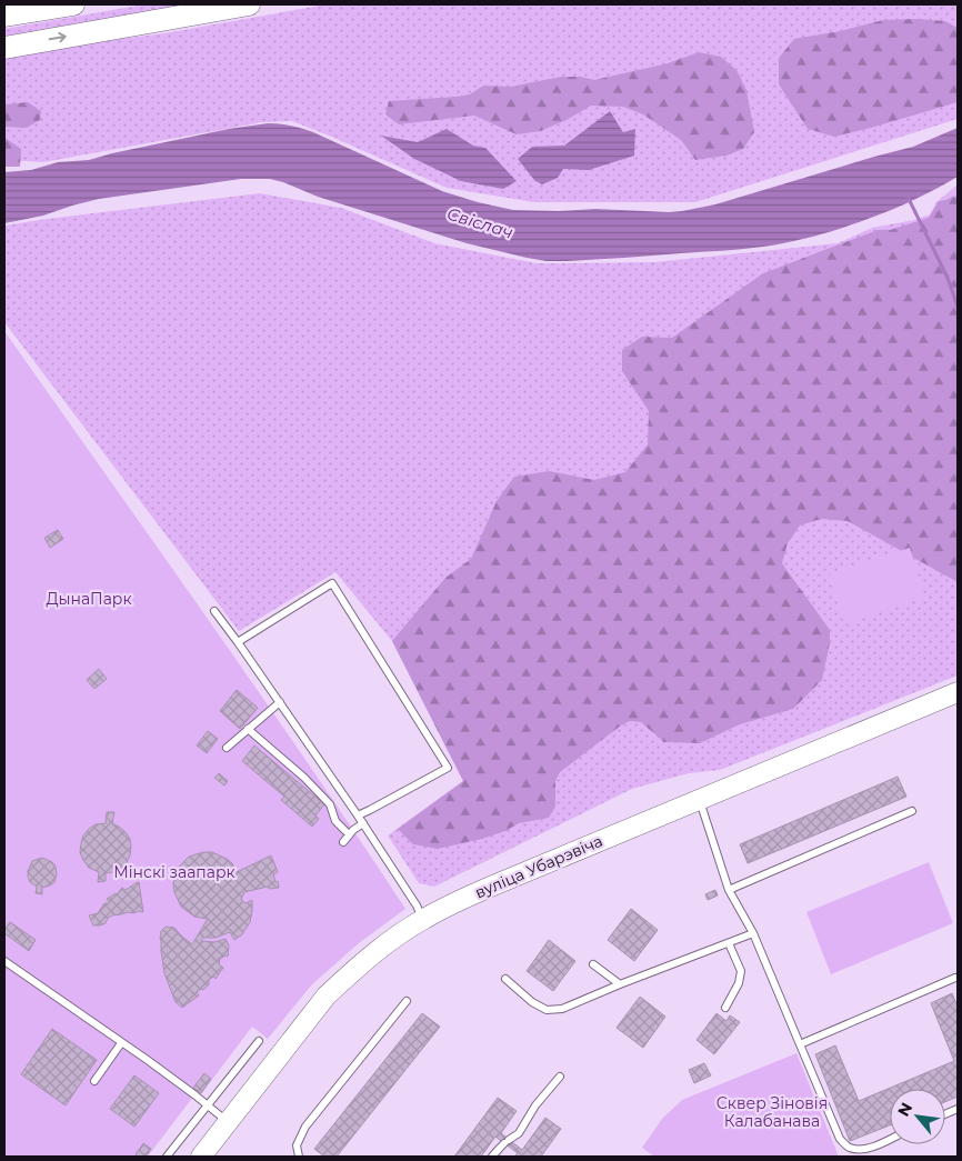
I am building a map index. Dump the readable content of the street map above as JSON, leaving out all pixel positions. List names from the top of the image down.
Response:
{
  "streets": {
    "main road": ["вуліца Убарэвіча"]
  },
  "water": ["Свіслач"],
  "parks": ["ДынаПарк", "Мінскі заапарк", "Сквер Зіновія Калабанава"],
  "north": "top left"
}
